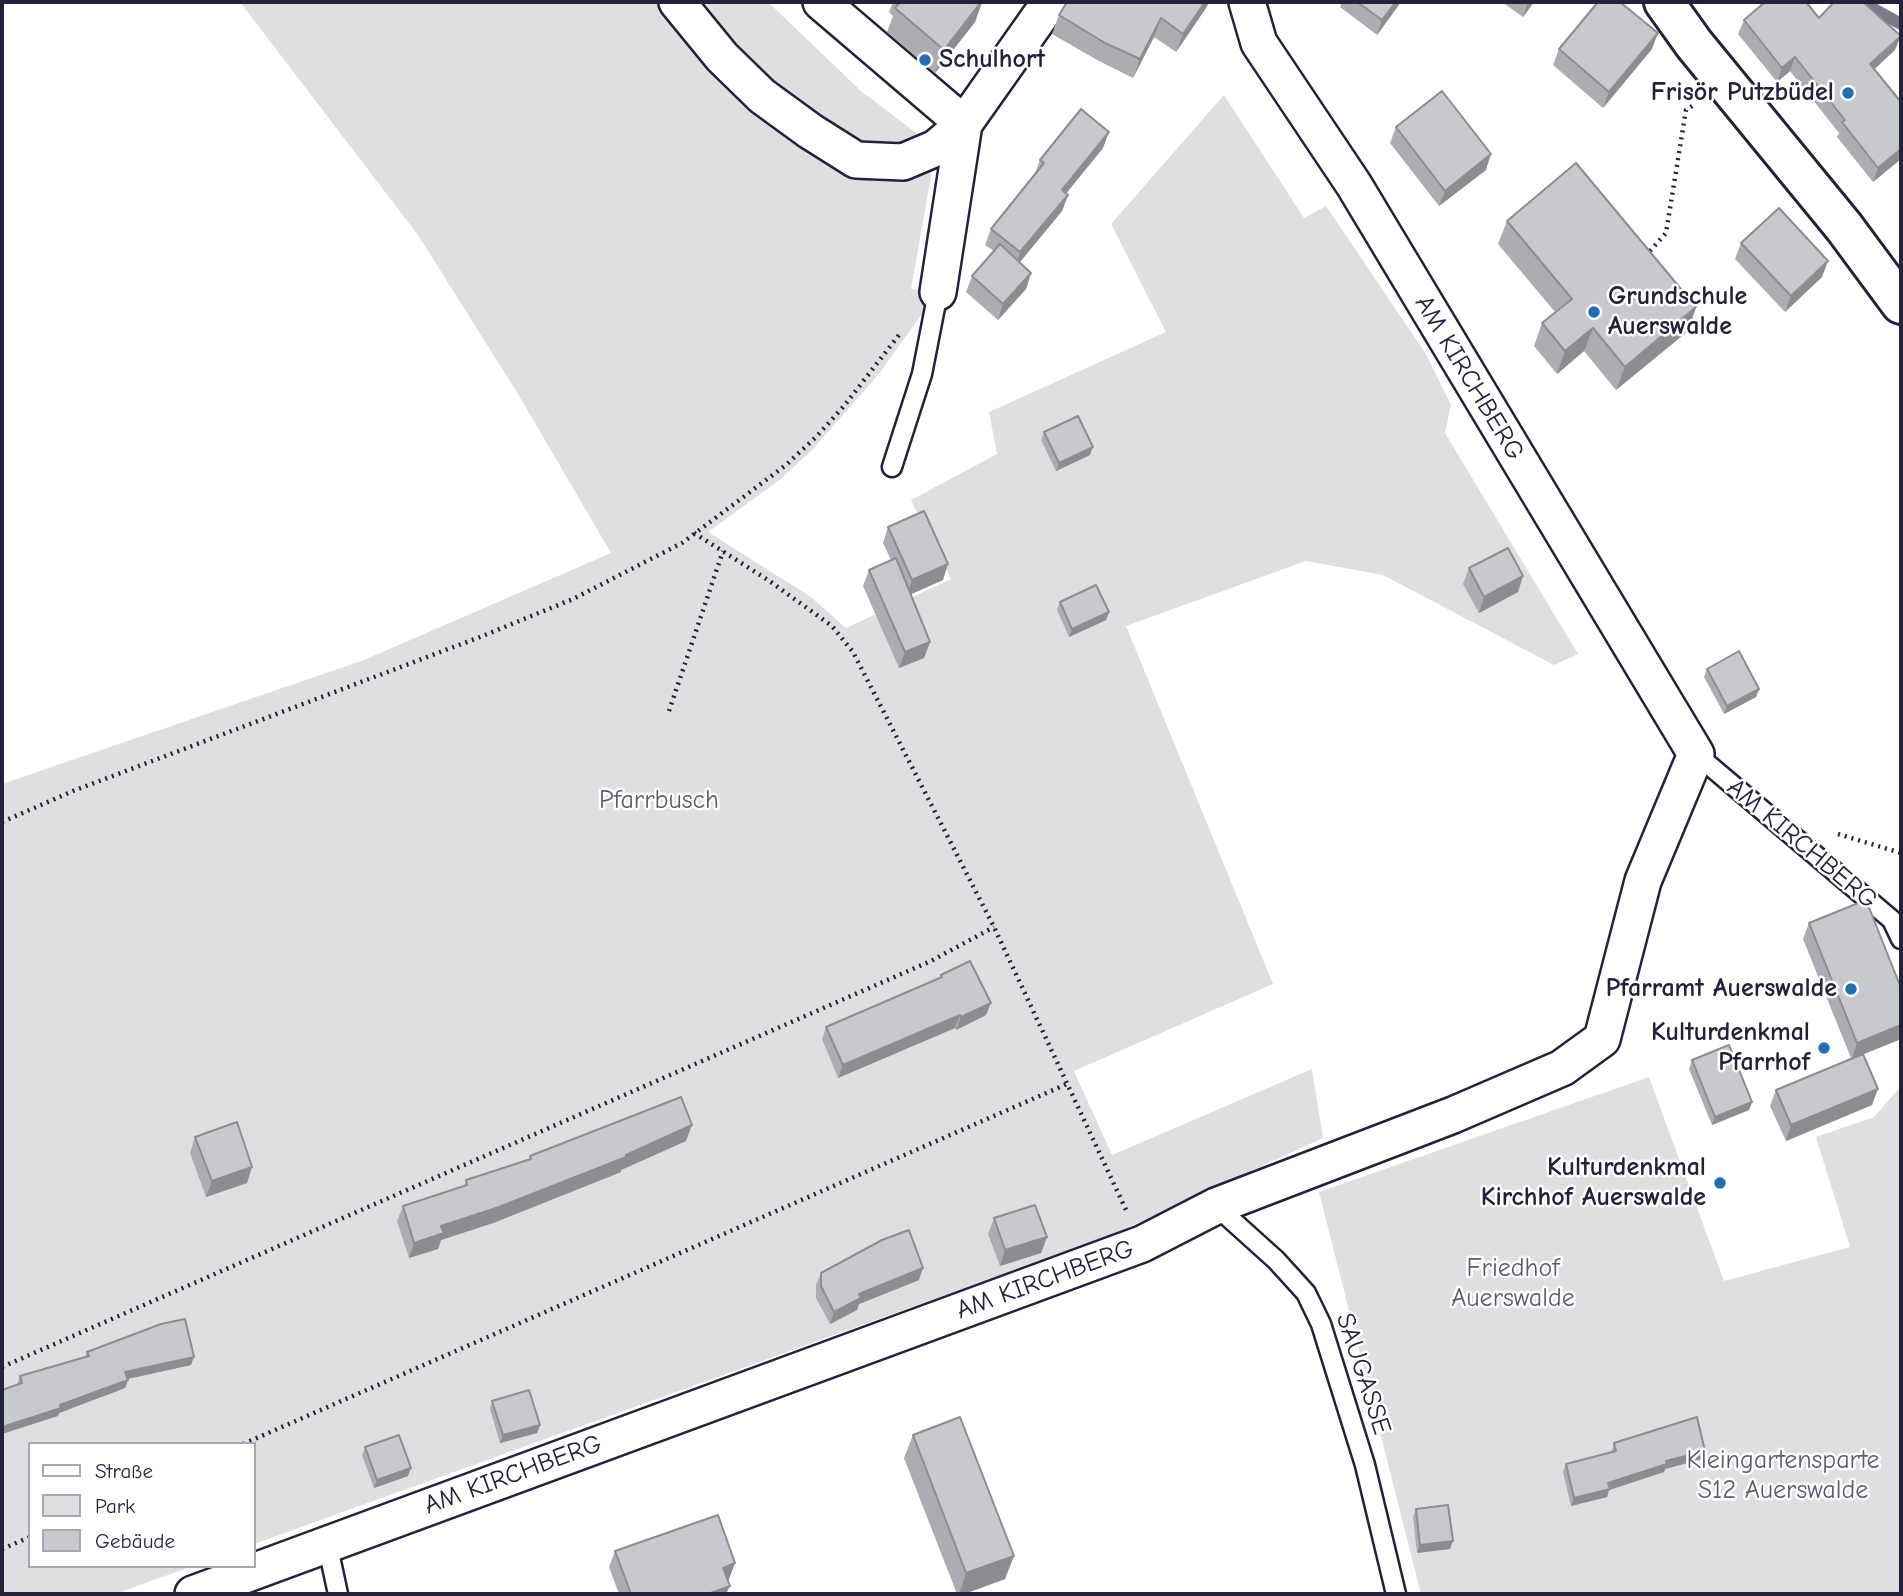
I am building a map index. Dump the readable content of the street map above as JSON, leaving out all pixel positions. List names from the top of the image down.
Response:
{
  "streets": {
    "street": ["AM KIRCHBERG"],
    "lane": ["SAUGASSE"]
  },
  "crossings": [
    ["AM KIRCHBERG", "SAUGASSE"]
  ],
  "parks": ["Pfarrbusch", "Friedhof Auerswalde", "Kleingartensparte S12 Auerswalde"],
  "places": [
    "Schulhort",
    "Frisör Putzbüdel",
    "Grundschule Auerswalde",
    "Pfarramt Auerswalde",
    "Kulturdenkmal Pfarrhof",
    "Kulturdenkmal Kirchhof Auerswalde"
  ],
  "legend": ["Straße", "Park", "Gebäude"]
}
